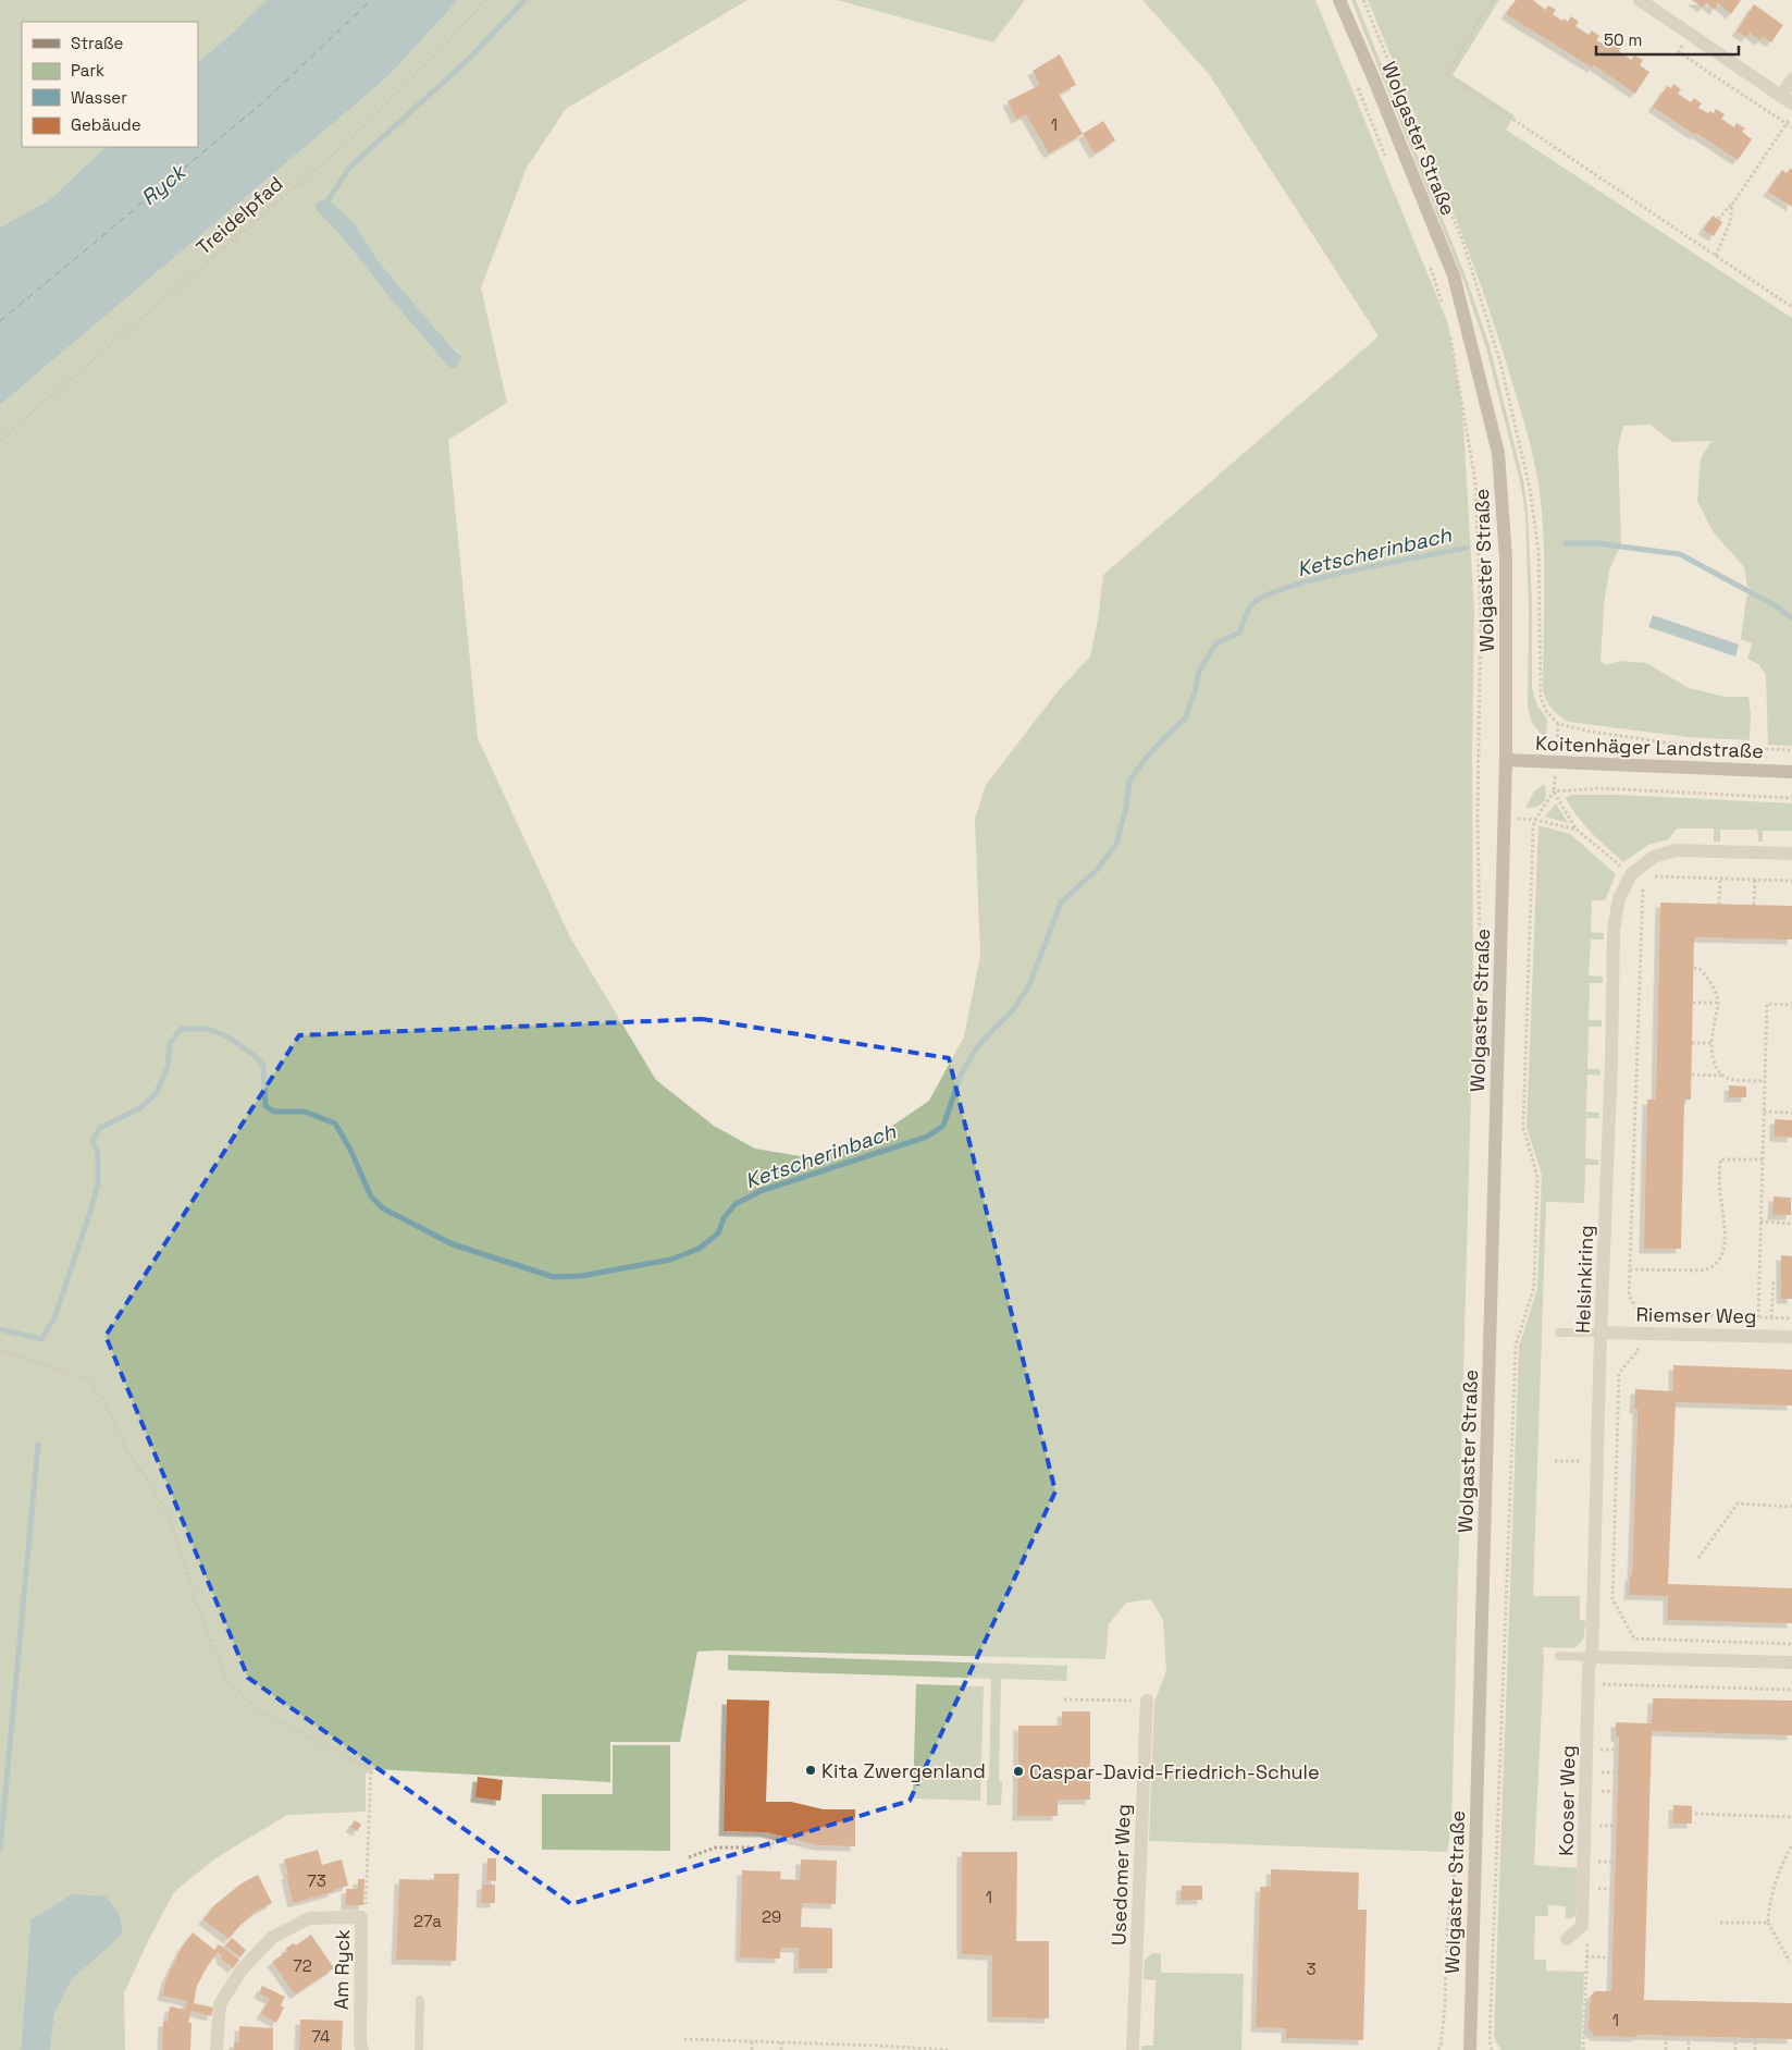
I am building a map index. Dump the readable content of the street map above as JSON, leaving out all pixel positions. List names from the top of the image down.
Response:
{
  "streets": {
    "main road": ["Wolgaster Straße", "Koitenhäger Landstraße"],
    "street": [
      "Helsinkiring",
      "Riemser Weg",
      "Kooser Weg",
      "Usedomer Weg",
      "Am Ryck"
    ],
    "path": ["Treidelpfad"]
  },
  "crossings": [
    ["Wolgaster Straße", "Koitenhäger Landstraße"],
    ["Helsinkiring", "Riemser Weg"],
    ["Helsinkiring", "Kooser Weg"]
  ],
  "water": ["Ryck", "Ketscherinbach"],
  "places": ["Kita Zwergenland", "Caspar-David-Friedrich-Schule"],
  "house_numbers": [
    "1",
    "73",
    "1",
    "29",
    "27a",
    "72",
    "3",
    "1",
    "74"
  ],
  "legend": [
    "Straße",
    "Park",
    "Wasser",
    "Gebäude"
  ],
  "scale_bar": "50 m"
}
